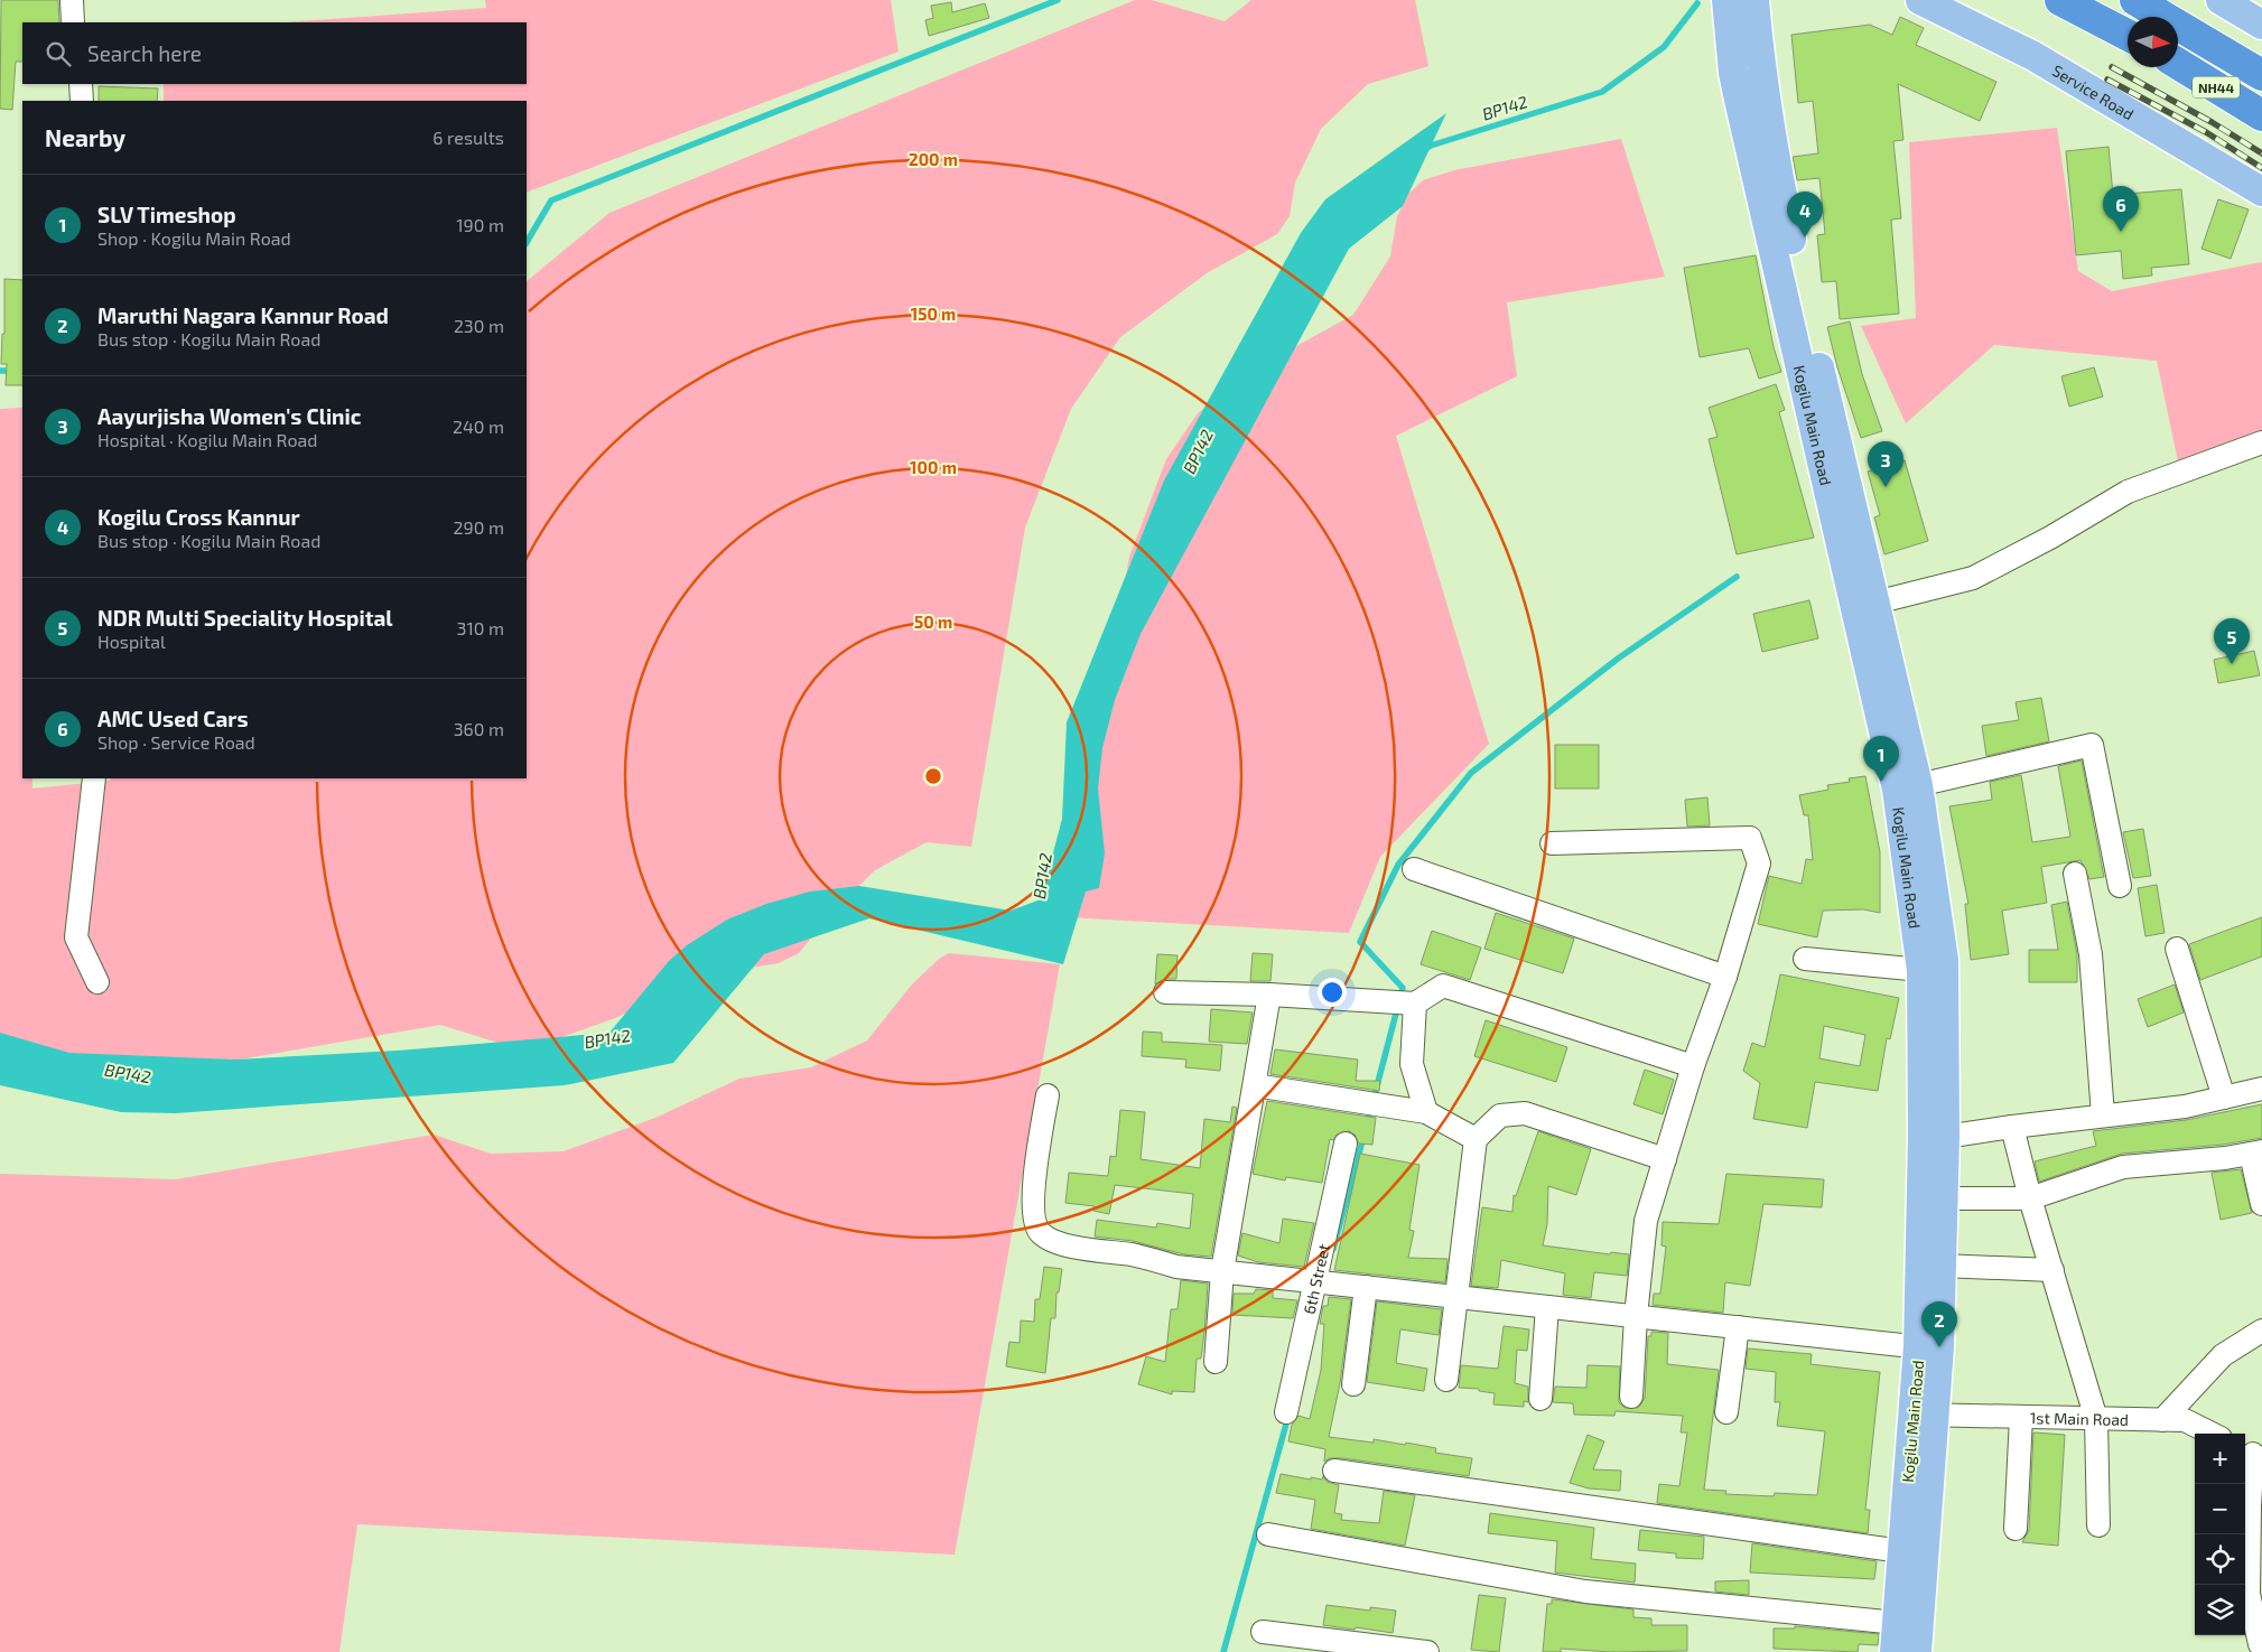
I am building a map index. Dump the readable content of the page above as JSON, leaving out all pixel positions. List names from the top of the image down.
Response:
{
  "streets": {
    "highway": ["NH44"],
    "main road": ["Service Road", "Kogilu Main Road"],
    "street": ["6th Street", "1st Main Road"]
  },
  "crossings": [
    ["Kogilu Main Road", "1st Main Road"]
  ],
  "water": ["BP142"],
  "north": "right",
  "page": {
    "search": "Search here",
    "heading": ["Nearby", "6 results"],
    "list": [
      {
        "mark": "1",
        "name": "SLV Timeshop",
        "note": "Shop · Kogilu Main Road",
        "value": "190 m"
      },
      {
        "mark": "2",
        "name": "Maruthi Nagara Kannur Road",
        "note": "Bus stop · Kogilu Main Road",
        "value": "230 m"
      },
      {
        "mark": "3",
        "name": "Aayurjisha Women's Clinic",
        "note": "Hospital · Kogilu Main Road",
        "value": "240 m"
      },
      {
        "mark": "4",
        "name": "Kogilu Cross Kannur",
        "note": "Bus stop · Kogilu Main Road",
        "value": "290 m"
      },
      {
        "mark": "5",
        "name": "NDR Multi Speciality Hospital",
        "note": "Hospital",
        "value": "310 m"
      },
      {
        "mark": "6",
        "name": "AMC Used Cars",
        "note": "Shop · Service Road",
        "value": "360 m"
      }
    ],
    "pins": [
      "6",
      "4",
      "3",
      "5",
      "1",
      "2"
    ],
    "map_buttons": ["+", "−"]
  },
  "rings": [
    "200 m",
    "150 m",
    "100 m",
    "50 m"
  ]
}
